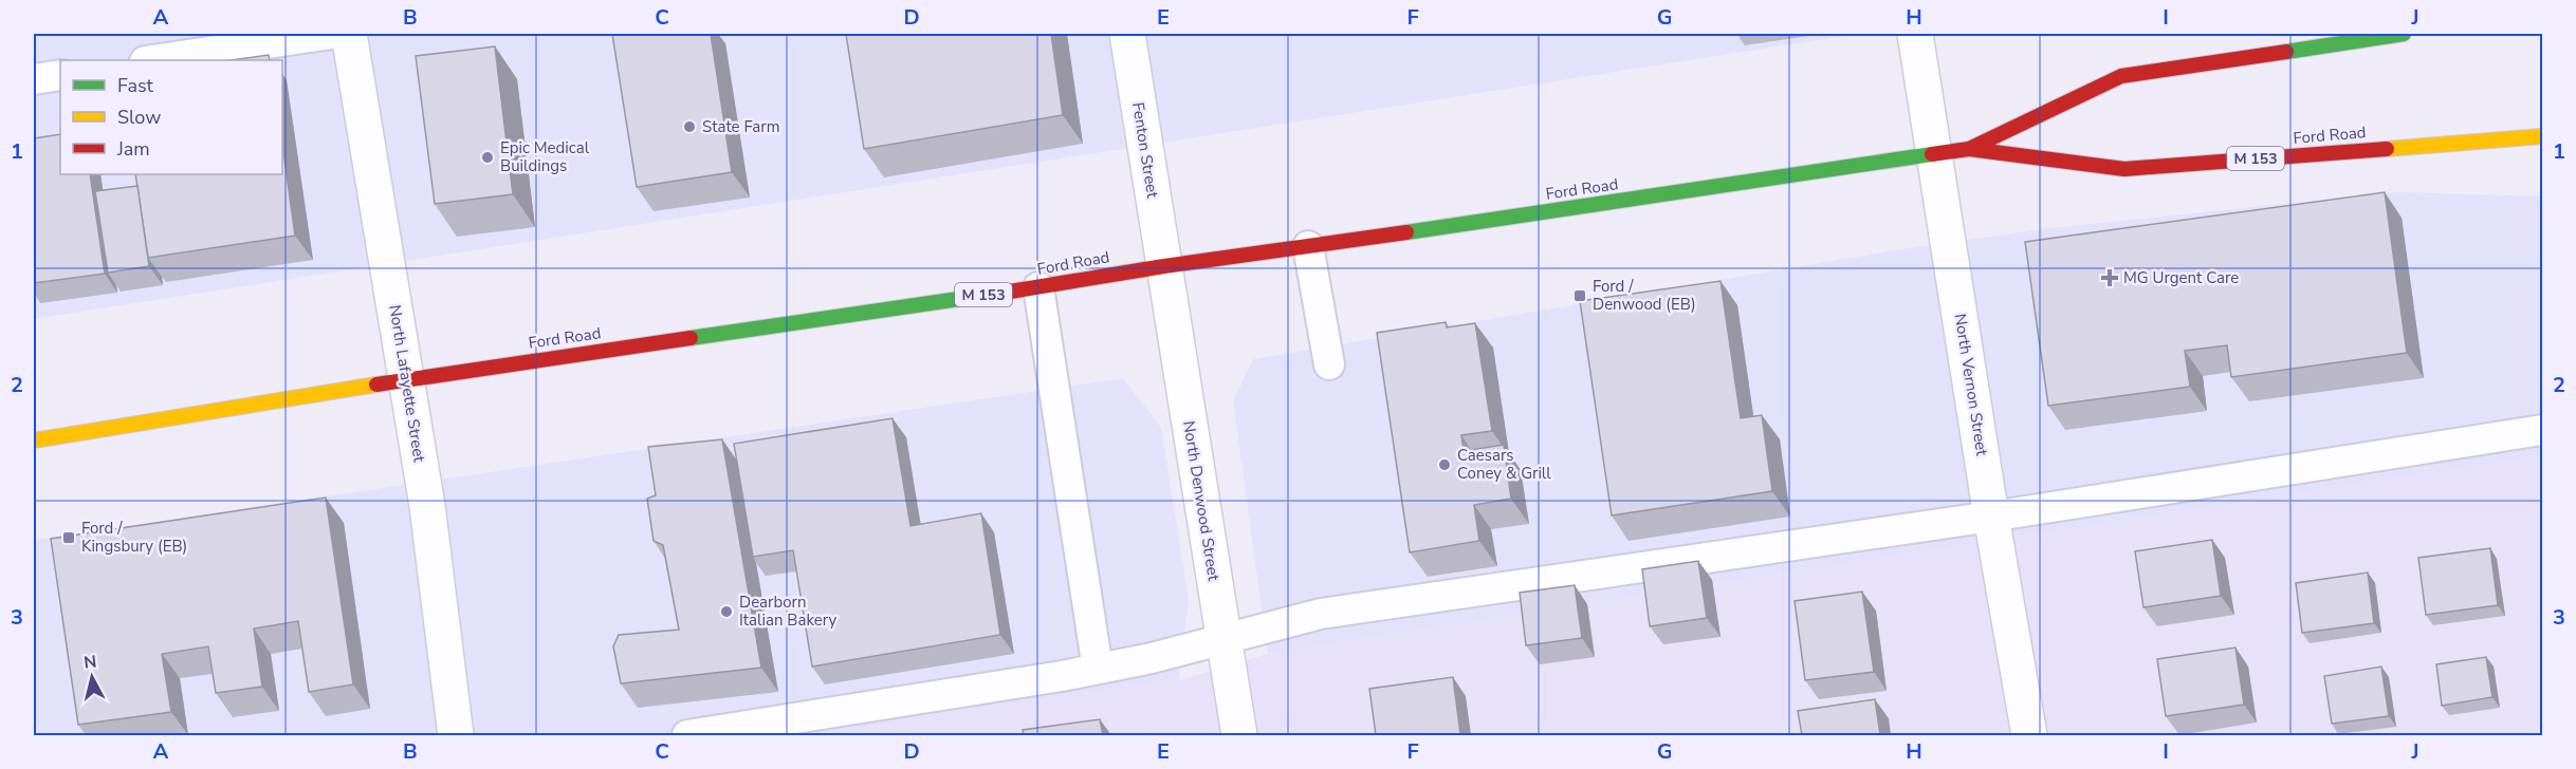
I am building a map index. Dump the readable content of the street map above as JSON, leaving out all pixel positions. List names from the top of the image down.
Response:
{
  "streets": {
    "main road": ["Ford Road", "M 153"],
    "street": [
      "Fenton Street",
      "North Lafayette Street",
      "North Vernon Street",
      "North Denwood Street"
    ]
  },
  "crossings": [
    ["Ford Road", "Fenton Street"],
    ["Ford Road", "North Lafayette Street"],
    ["Ford Road", "North Vernon Street"],
    ["Ford Road", "North Denwood Street"],
    ["Fenton Street", "North Denwood Street"]
  ],
  "places": {
    "other": [
      "State Farm",
      "Epic Medical Buildings",
      "Caesars Coney & Grill",
      "Dearborn Italian Bakery"
    ],
    "health": ["MG Urgent Care"],
    "transit": ["Ford / Denwood (EB)", "Ford / Kingsbury (EB)"]
  },
  "legend": ["Fast", "Slow", "Jam"],
  "north": "top",
  "grid": {
    "columns": [
      "A",
      "B",
      "C",
      "D",
      "E",
      "F",
      "G",
      "H",
      "I",
      "J"
    ],
    "rows": ["1", "2", "3"]
  }
}
